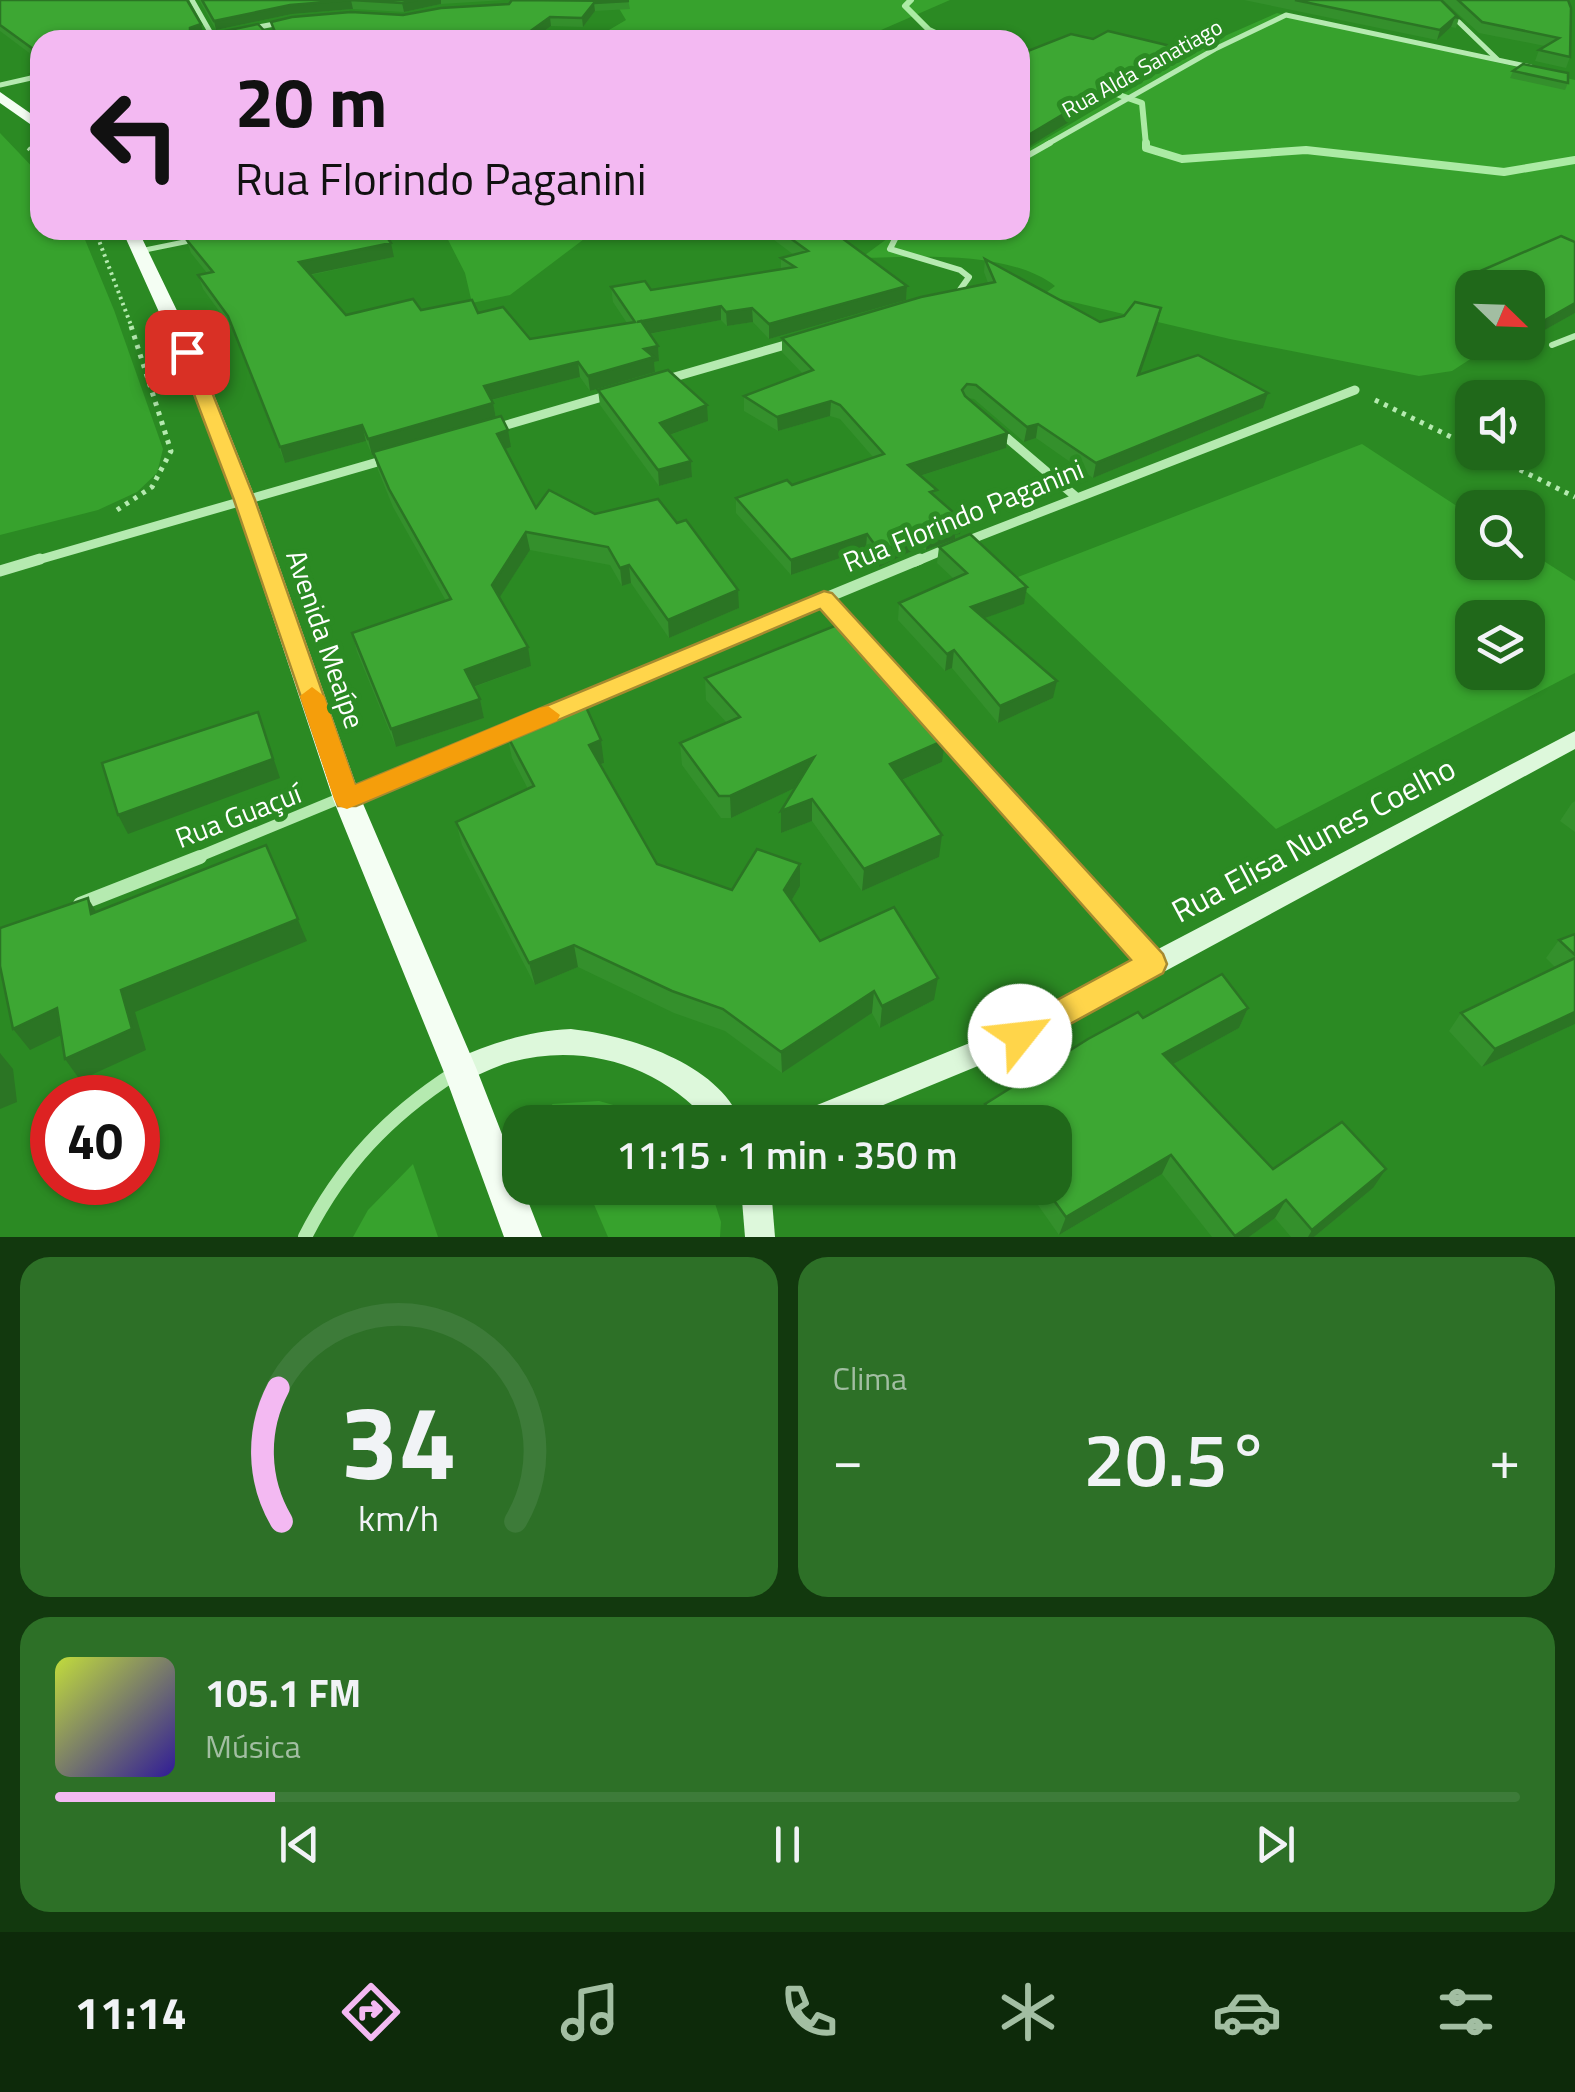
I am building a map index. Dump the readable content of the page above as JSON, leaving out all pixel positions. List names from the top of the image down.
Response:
{
  "streets": {
    "main road": ["Avenida Meaípe"],
    "street": [
      "Rua Alda Sanatiago",
      "Rua Florindo Paganini",
      "Rua Guaçuí",
      "Rua Elisa Nunes Coelho"
    ]
  },
  "crossings": [
    ["Rua Florindo Paganini", "Rua Guaçuí"],
    ["Rua Florindo Paganini", "Rua Elisa Nunes Coelho"],
    ["Avenida Meaípe", "Rua Guaçuí"]
  ],
  "north": "bottom right",
  "page": {
    "turn": ["20 m", "Rua Florindo Paganini"],
    "limit": "40",
    "trip": "11:15 · 1 min · 350 m",
    "tile": "Clima",
    "heat": ["−", "20.5°", "+"],
    "song": ["105.1 FM", "Música"],
    "tabs": "11:14",
    "gauge": ["34", "km/h"]
  }
}
